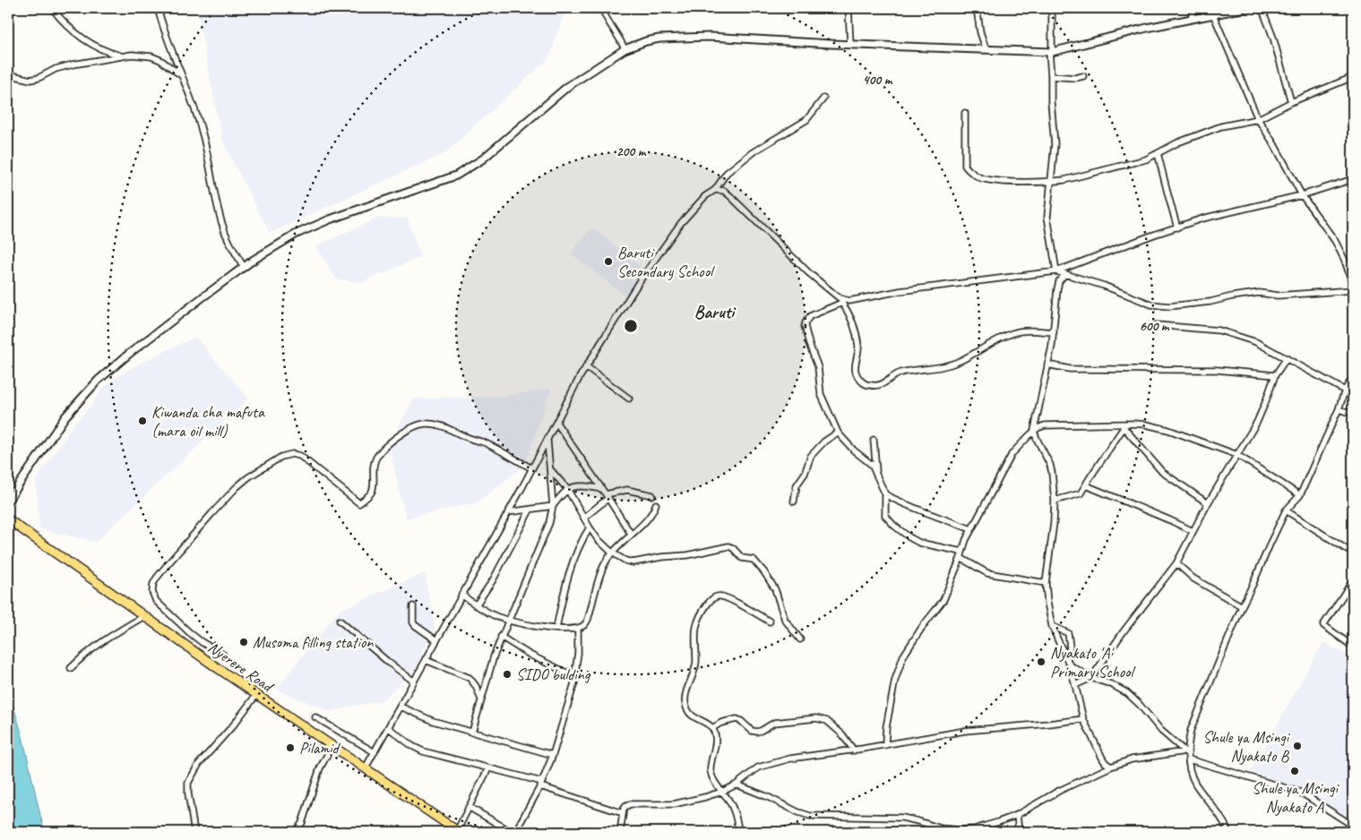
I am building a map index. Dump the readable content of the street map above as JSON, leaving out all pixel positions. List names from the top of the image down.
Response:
{
  "streets": {
    "main road": ["Nyerere Road"]
  },
  "districts": ["Baruti"],
  "places": [
    "Baruti Secondary School",
    "Kiwanda cha mafuta (mara oil mill)",
    "Musoma filling station",
    "Nyakato 'A' Primary School",
    "SIDO bulding",
    "Shule ya Msingi Nyakato B",
    "Pilamid",
    "Shule ya Msingi Nyakato A"
  ],
  "rings": ["400 m", "200 m", "600 m"]
}
